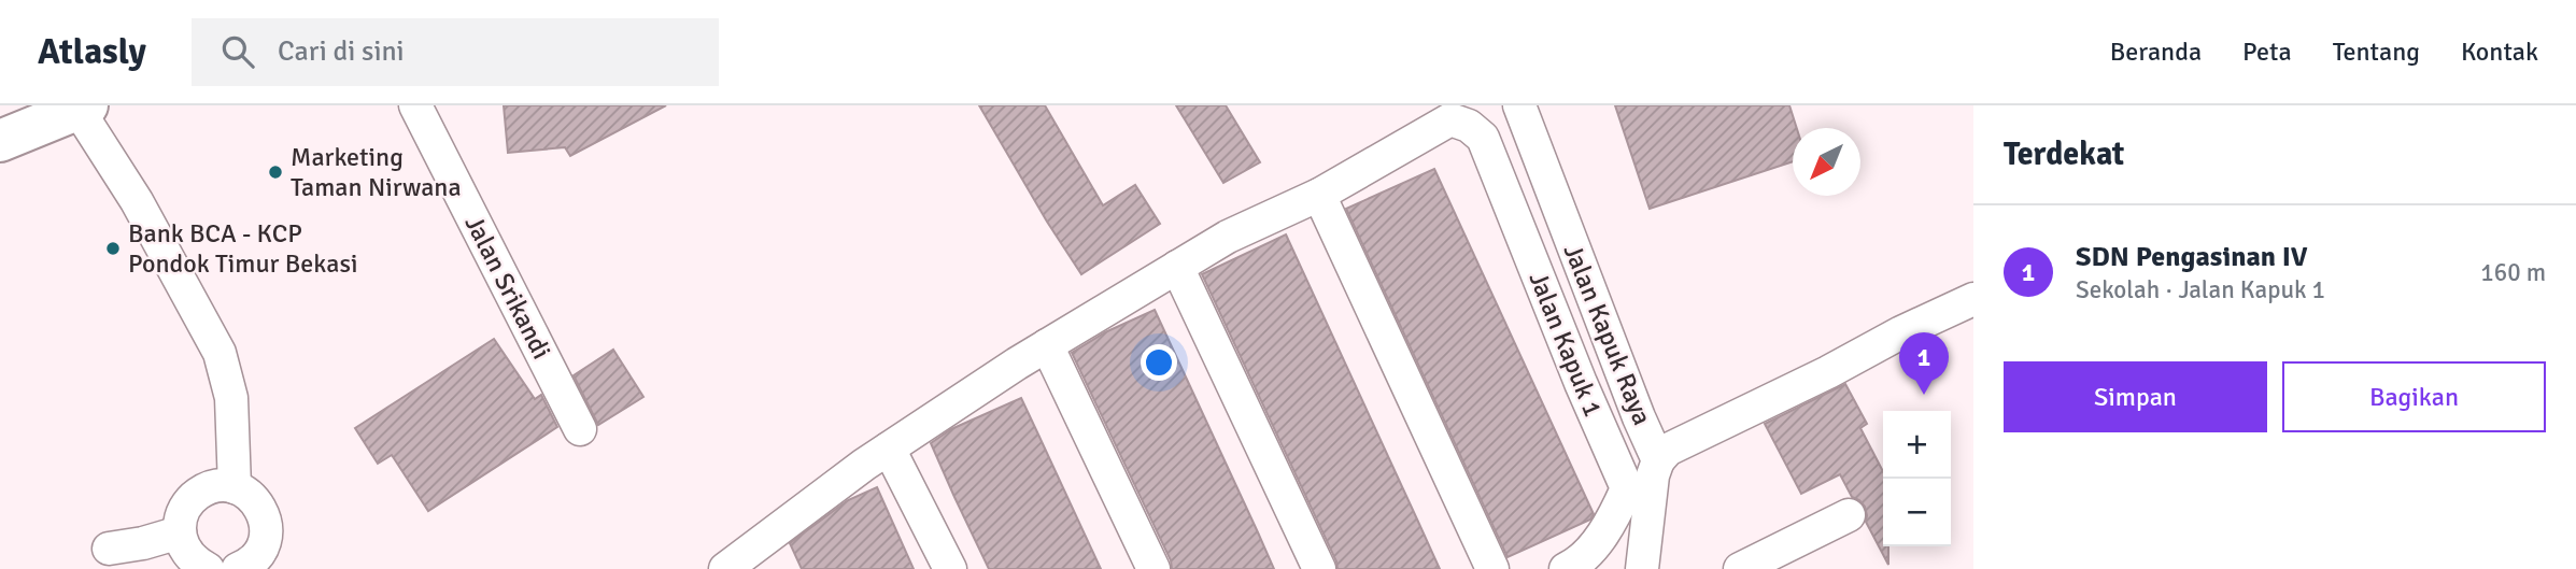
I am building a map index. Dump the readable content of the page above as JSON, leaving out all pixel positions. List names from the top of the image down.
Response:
{
  "streets": {
    "street": ["Jalan Srikandi", "Jalan Kapuk Raya", "Jalan Kapuk 1"]
  },
  "places": ["Marketing Taman Nirwana", "Bank BCA - KCP Pondok Timur Bekasi"],
  "north": "bottom left",
  "page": {
    "header": "Atlasly",
    "search": "Cari di sini",
    "nav": [
      "Beranda",
      "Peta",
      "Tentang",
      "Kontak"
    ],
    "heading": "Terdekat",
    "list": [
      {
        "mark": "1",
        "name": "SDN Pengasinan IV",
        "note": "Sekolah · Jalan Kapuk 1",
        "value": "160 m"
      }
    ],
    "pins": "1",
    "buttons": ["Simpan", "Bagikan"],
    "map_buttons": ["+", "−"]
  }
}
